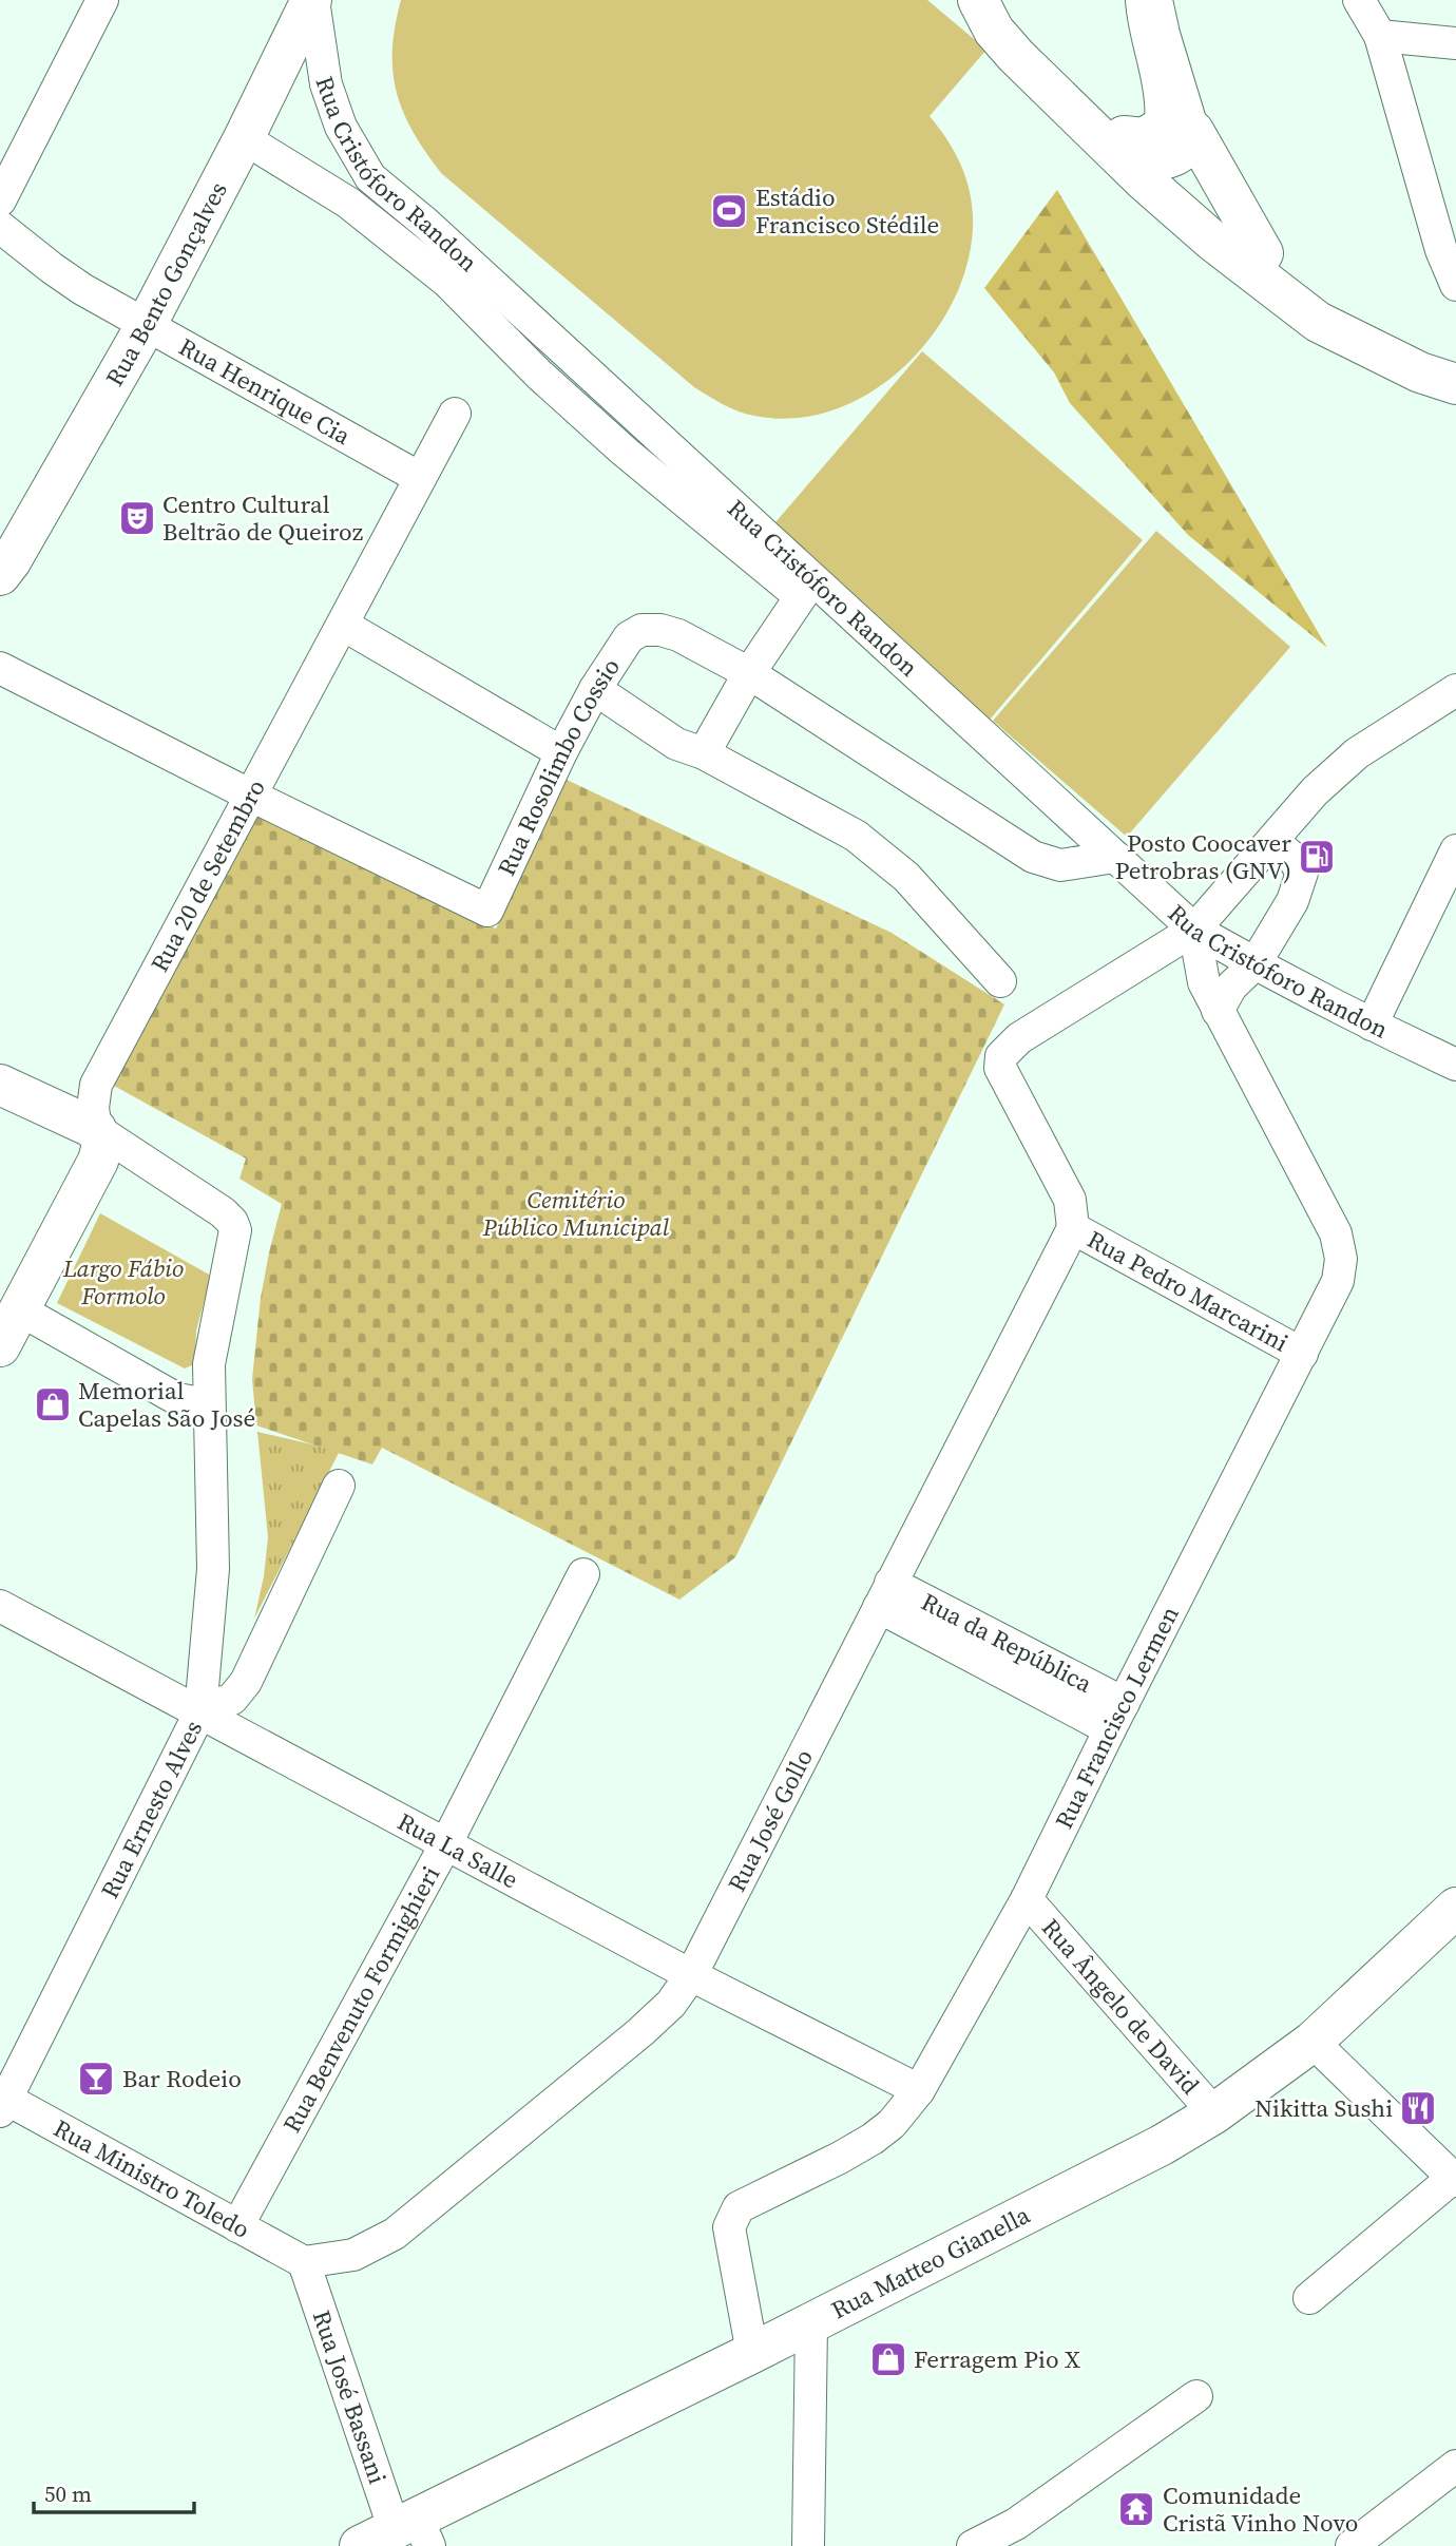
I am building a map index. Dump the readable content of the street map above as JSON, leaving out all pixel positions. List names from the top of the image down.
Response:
{
  "streets": {
    "main road": ["Rua Bento Gonçalves", "Rua 20 de Setembro", "Rua Matteo Gianella"],
    "street": [
      "Rua Cristóforo Randon",
      "Rua Henrique Cia",
      "Rua Rosolimbo Cossio",
      "Rua Pedro Marcarini",
      "Rua da República",
      "Rua Francisco Lermen",
      "Rua Ernesto Alves",
      "Rua José Gollo",
      "Rua La Salle",
      "Rua Benvenuto Formighieri",
      "Rua Ângelo de David",
      "Rua Ministro Toledo",
      "Rua José Bassani"
    ]
  },
  "crossings": [
    ["Rua Cristóforo Randon", "Rua Bento Gonçalves"],
    ["Rua Cristóforo Randon", "Rua Francisco Lermen"],
    ["Rua Bento Gonçalves", "Rua Henrique Cia"],
    ["Rua Henrique Cia", "Rua 20 de Setembro"],
    ["Rua Rosolimbo Cossio", "Rua 20 de Setembro"],
    ["Rua Pedro Marcarini", "Rua Francisco Lermen"],
    ["Rua Pedro Marcarini", "Rua José Gollo"],
    ["Rua da República", "Rua Francisco Lermen"],
    ["Rua da República", "Rua José Gollo"],
    ["Rua Francisco Lermen", "Rua La Salle"],
    ["Rua Francisco Lermen", "Rua Ângelo de David"],
    ["Rua Francisco Lermen", "Rua Matteo Gianella"],
    ["Rua Ernesto Alves", "Rua La Salle"],
    ["Rua Ernesto Alves", "Rua Ministro Toledo"],
    ["Rua José Gollo", "Rua La Salle"],
    ["Rua José Gollo", "Rua Ministro Toledo"],
    ["Rua José Gollo", "Rua José Bassani"],
    ["Rua La Salle", "Rua Benvenuto Formighieri"],
    ["Rua Benvenuto Formighieri", "Rua Ministro Toledo"],
    ["Rua Ângelo de David", "Rua Matteo Gianella"],
    ["Rua Ministro Toledo", "Rua José Bassani"],
    ["Rua Matteo Gianella", "Rua José Bassani"]
  ],
  "parks": ["Cemitério Público Municipal", "Largo Fábio Formolo"],
  "places": {
    "sports": ["Estádio Francisco Stédile"],
    "theatre": ["Centro Cultural Beltrão de Queiroz"],
    "fuel station": ["Posto Coocaver Petrobras (GNV)"],
    "shop": ["Memorial Capelas São José", "Ferragem Pio X"],
    "bar": ["Bar Rodeio"],
    "restaurant": ["Nikitta Sushi"],
    "temple": ["Comunidade Cristã Vinho Novo"]
  },
  "scale_bar": "50 m"
}
